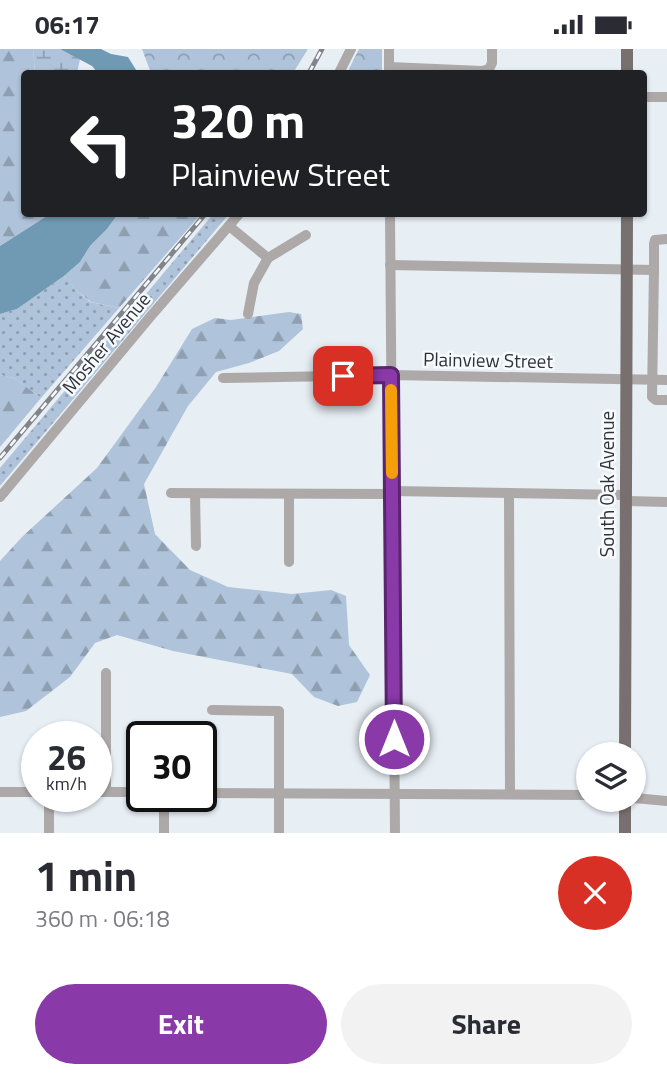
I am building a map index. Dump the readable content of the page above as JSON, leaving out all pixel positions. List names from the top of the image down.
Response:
{
  "streets": {
    "main road": ["South Oak Avenue"],
    "street": ["Mosher Avenue", "Plainview Street"]
  },
  "crossings": [
    ["Plainview Street", "South Oak Avenue"]
  ],
  "page": {
    "status": "06:17",
    "turn": ["320 m", "Plainview Street"],
    "speed": "26 km/h",
    "limit": "30",
    "heading": ["1 min", "360 m · 06:18"],
    "buttons": ["Exit", "Share"]
  }
}
